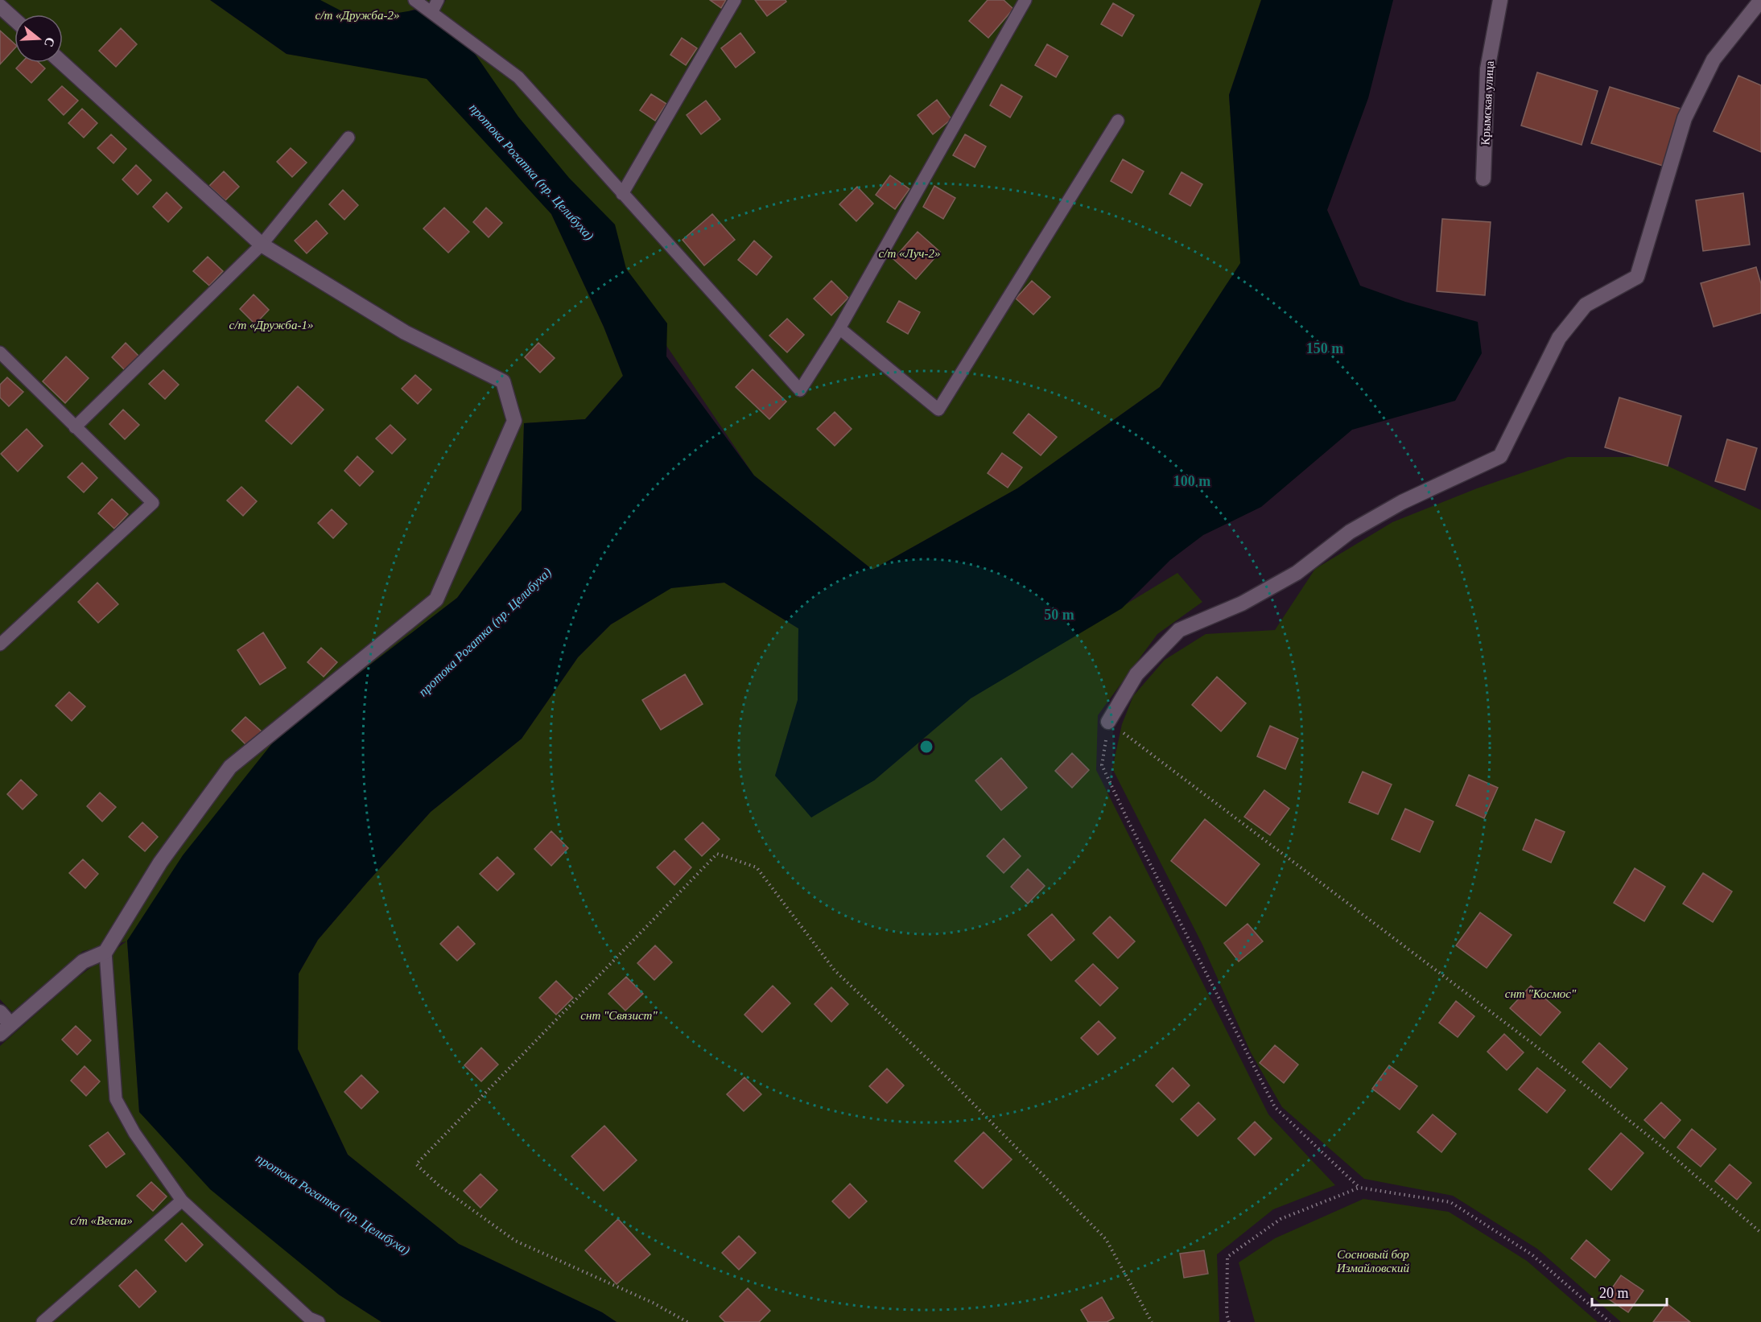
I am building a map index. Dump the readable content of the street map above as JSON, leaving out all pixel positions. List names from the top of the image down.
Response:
{
  "streets": {
    "street": ["Крымская улица"]
  },
  "water": ["протока Рогатка (пр. Целибуха)"],
  "parks": [
    "с/т «Дружба-2»",
    "с/т «Луч-2»",
    "с/т «Дружба-1»",
    "снт \"Космос\"",
    "снт \"Связист\"",
    "с/т «Весна»",
    "Сосновый бор Измайловский"
  ],
  "scale_bar": "20 m",
  "north": "right",
  "rings": ["150 m", "100 m", "50 m"]
}
